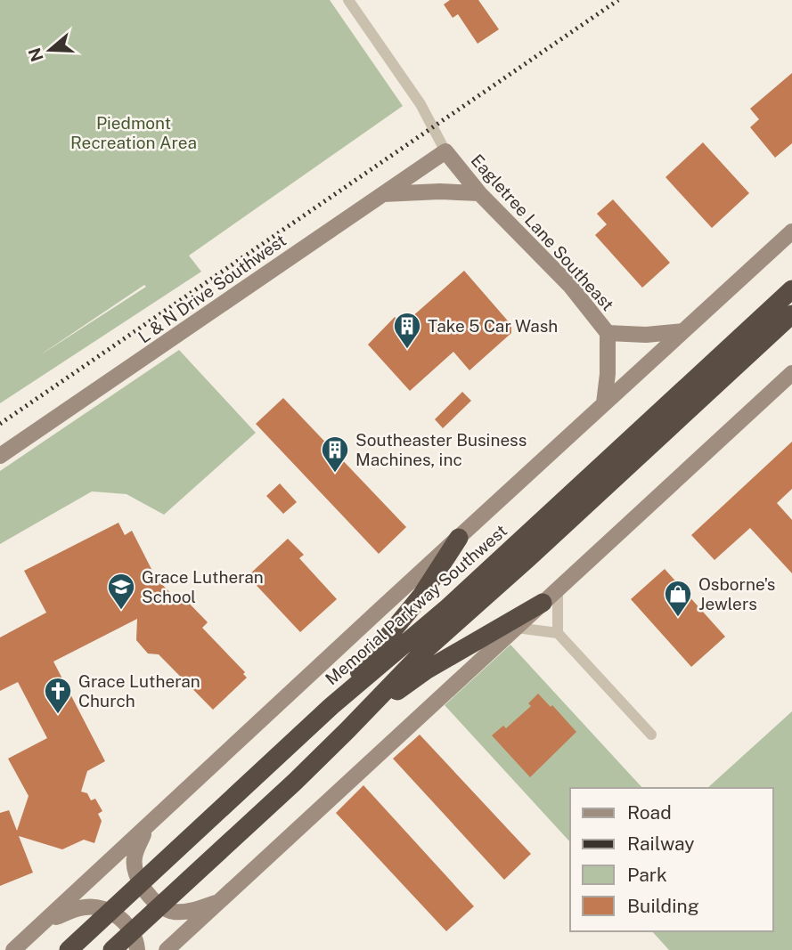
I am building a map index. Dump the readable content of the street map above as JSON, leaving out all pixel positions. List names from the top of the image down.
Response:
{
  "streets": {
    "highway": ["Memorial Parkway Southwest"],
    "main road": ["Eagletree Lane Southeast", "L & N Drive Southwest"]
  },
  "crossings": [
    ["Eagletree Lane Southeast", "L & N Drive Southwest"]
  ],
  "parks": ["Piedmont Recreation Area"],
  "places": {
    "building": ["Take 5 Car Wash", "Southeaster Business Machines, inc"],
    "school or university": ["Grace Lutheran School"],
    "shop": ["Osborne's Jewlers"],
    "church": ["Grace Lutheran Church"]
  },
  "legend": [
    "Road",
    "Railway",
    "Park",
    "Building"
  ],
  "north": "left"
}
